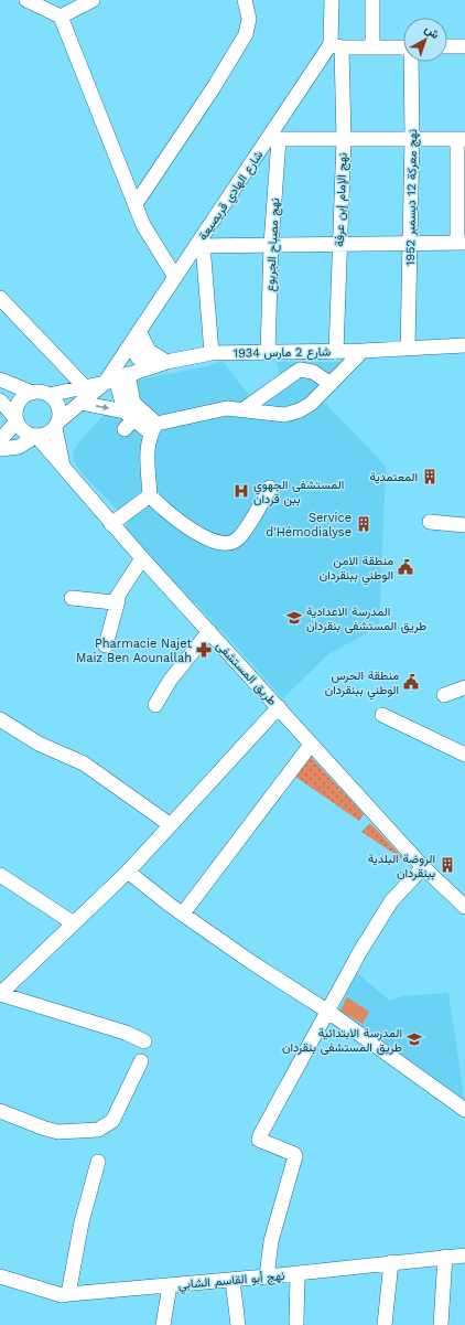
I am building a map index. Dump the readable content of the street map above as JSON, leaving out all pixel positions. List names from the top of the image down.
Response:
{
  "streets": {
    "street": [
      "شارع الهادي قريصيعة",
      "نهج معركة 12 ديسمبر 1952",
      "نهج الإمام إبن عرفة",
      "نهج مصباح الجربوع",
      "شارع 2 مارس 1934",
      "طريق المستشفى",
      "نهج أبو القاسم الشابي"
    ]
  },
  "crossings": [
    ["شارع الهادي قريصيعة", "نهج الإمام إبن عرفة"],
    ["شارع الهادي قريصيعة", "نهج مصباح الجربوع"],
    ["شارع الهادي قريصيعة", "شارع 2 مارس 1934"],
    ["نهج معركة 12 ديسمبر 1952", "شارع 2 مارس 1934"],
    ["نهج الإمام إبن عرفة", "شارع 2 مارس 1934"],
    ["نهج مصباح الجربوع", "شارع 2 مارس 1934"]
  ],
  "places": {
    "building": ["المعتمدية", "Service d'Hémodialyse", "الروضة البلدية ببنقردان"],
    "hospital": ["المستشفى الجهوي ببن قردان"],
    "public building": ["منطقة الامن الوطني ببنقردان", "منطقة الحرس الوطني ببنقردان"],
    "school or university": ["المدرسة الاعدادية طريق المستشفى بنقردان", "المدرسة الابتدائية طريق المستشفى بنقردان"],
    "pharmacy": ["Pharmacie Najet Maiz Ben Aounallah"]
  },
  "north": "top right"
}
